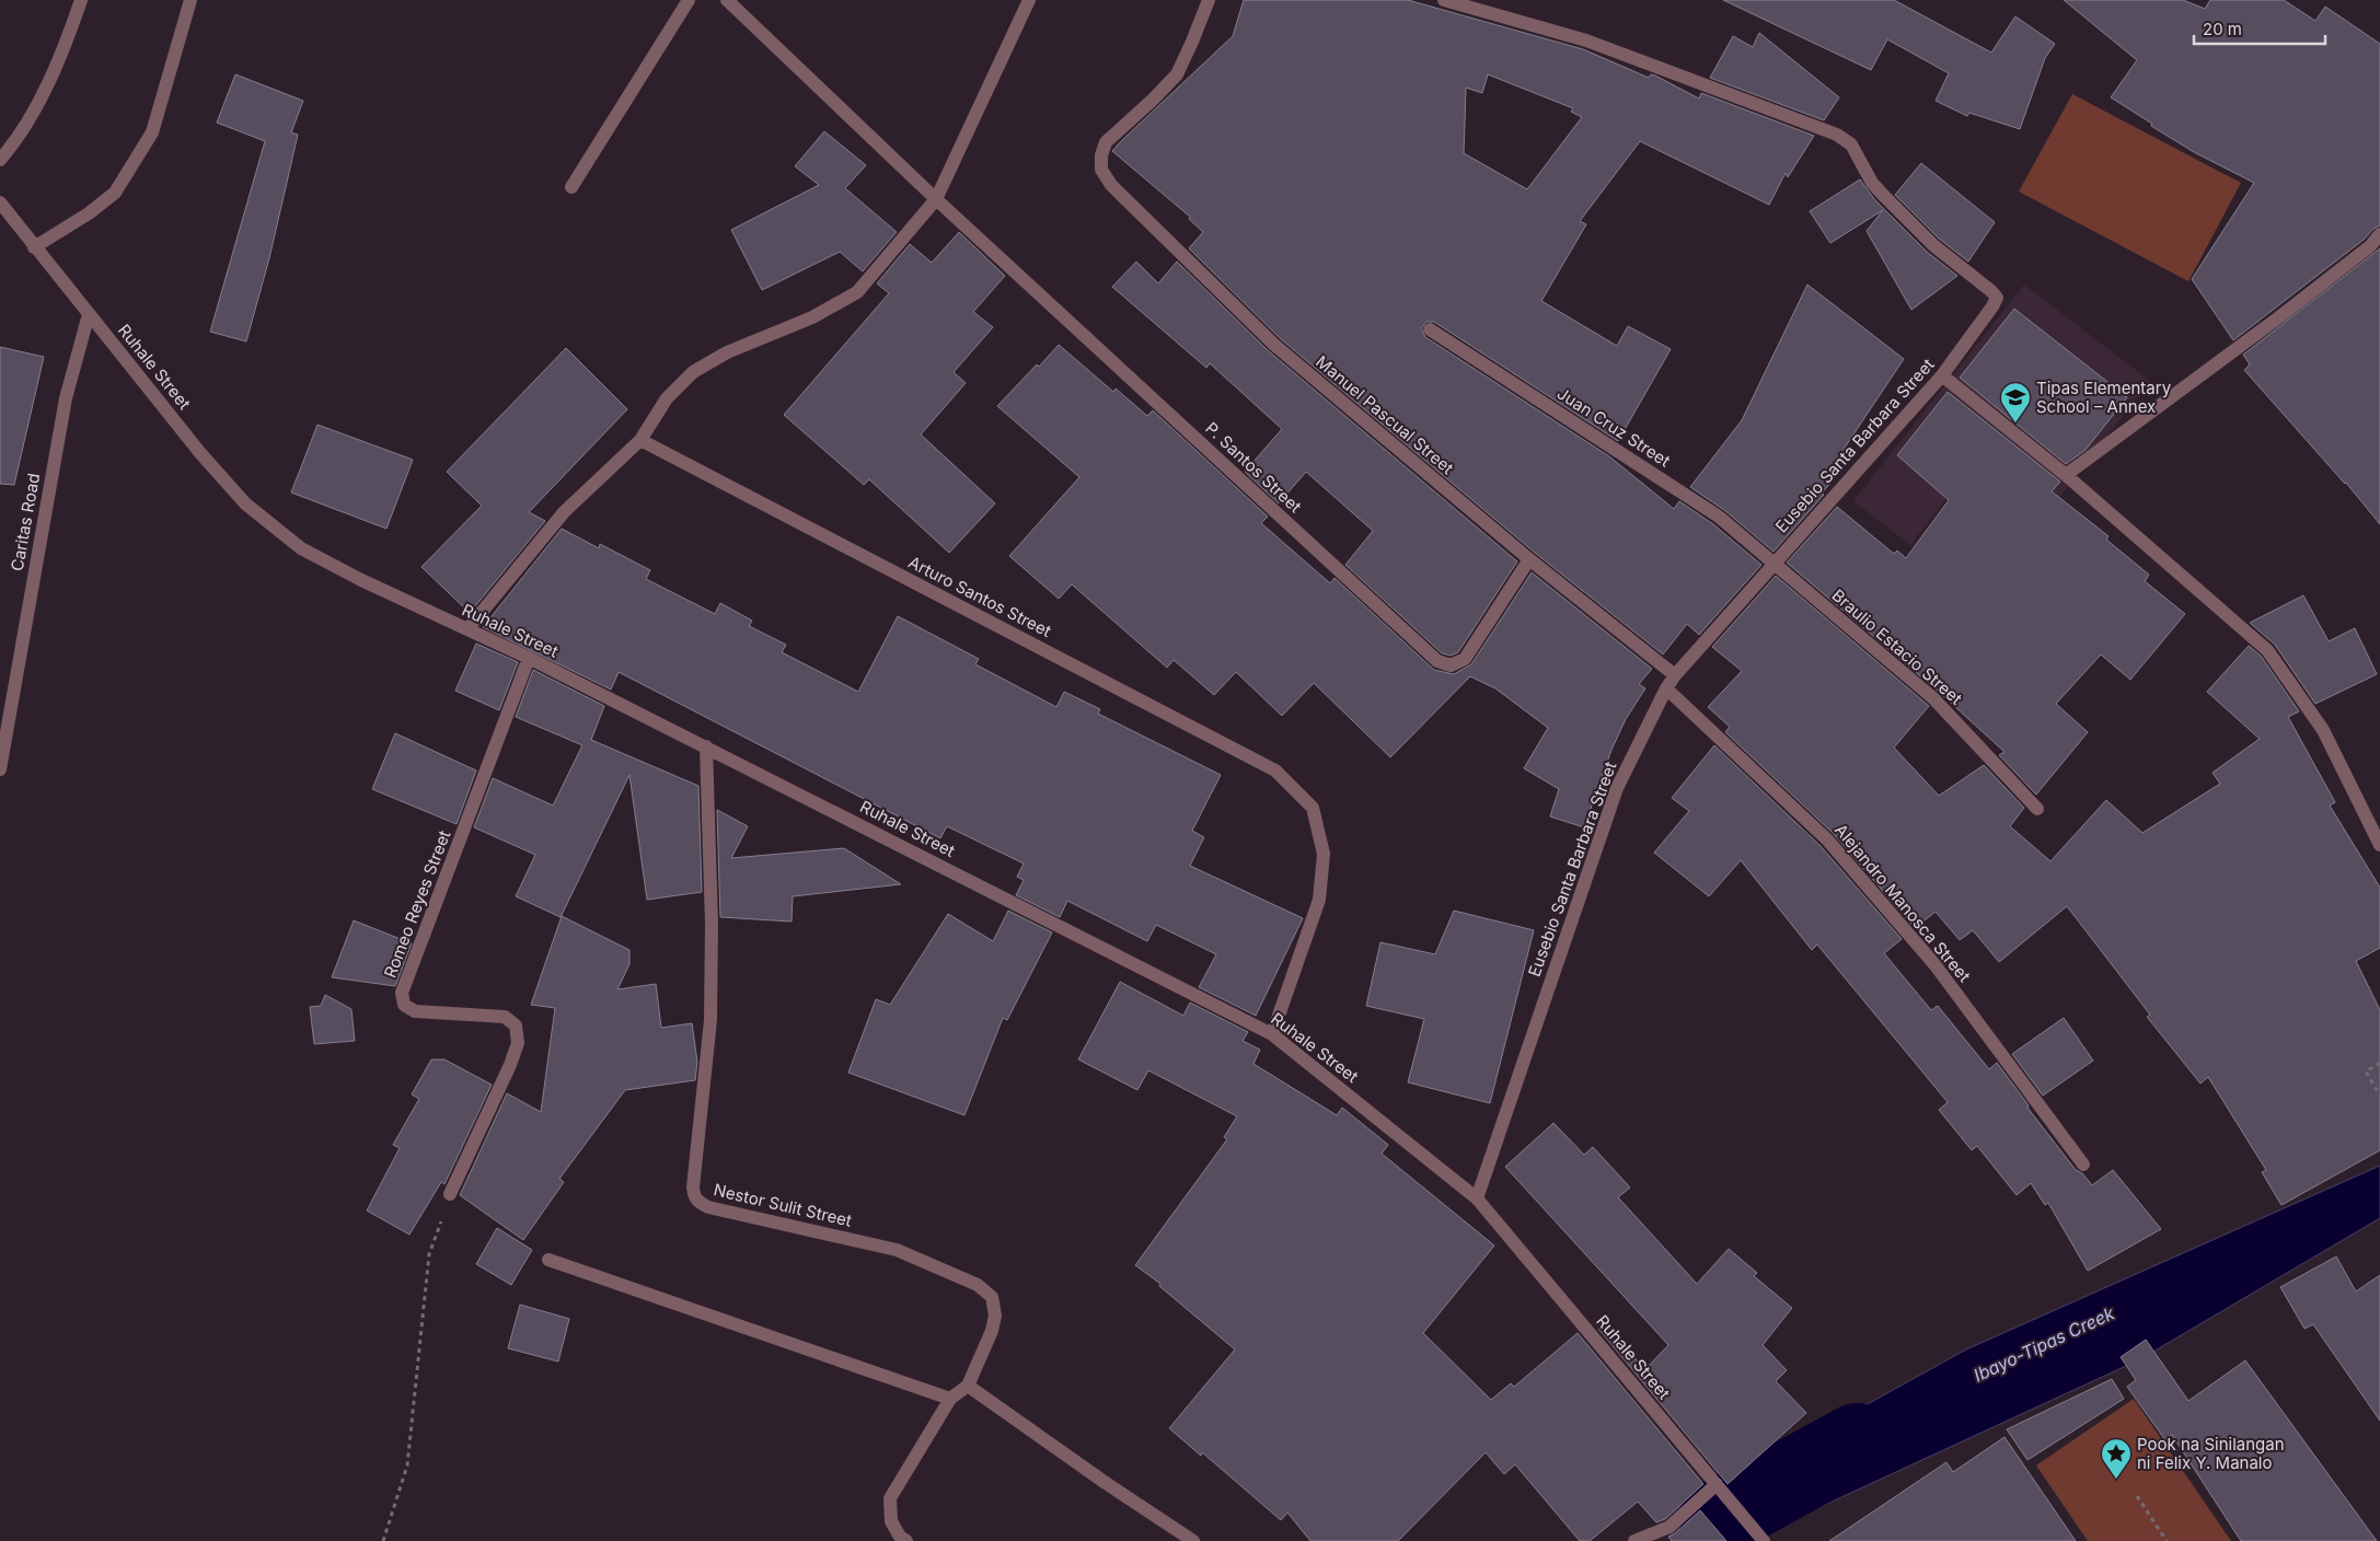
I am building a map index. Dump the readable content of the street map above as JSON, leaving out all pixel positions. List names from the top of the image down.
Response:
{
  "streets": {
    "street": [
      "Ruhale Street",
      "Manuel Pascual Street",
      "Juan Cruz Street",
      "Eusebio Santa Barbara Street",
      "P. Santos Street",
      "Caritas Road",
      "Arturo Santos Street",
      "Braulio Estacio Street",
      "Alejandro Manosca Street",
      "Romeo Reyes Street",
      "Nestor Sulit Street"
    ]
  },
  "crossings": [
    ["Ruhale Street", "Eusebio Santa Barbara Street"],
    ["Ruhale Street", "Caritas Road"],
    ["Ruhale Street", "Arturo Santos Street"],
    ["Ruhale Street", "Romeo Reyes Street"],
    ["Ruhale Street", "Nestor Sulit Street"],
    ["Manuel Pascual Street", "Eusebio Santa Barbara Street"],
    ["Manuel Pascual Street", "P. Santos Street"],
    ["Juan Cruz Street", "Eusebio Santa Barbara Street"],
    ["Juan Cruz Street", "Braulio Estacio Street"],
    ["Eusebio Santa Barbara Street", "Braulio Estacio Street"],
    ["Eusebio Santa Barbara Street", "Alejandro Manosca Street"]
  ],
  "water": ["Ibayo-Tipas Creek"],
  "places": {
    "school or university": ["Tipas Elementary School – Annex"],
    "place": ["Pook na Sinilangan ni Felix Y. Manalo"]
  },
  "scale_bar": "20 m"
}
